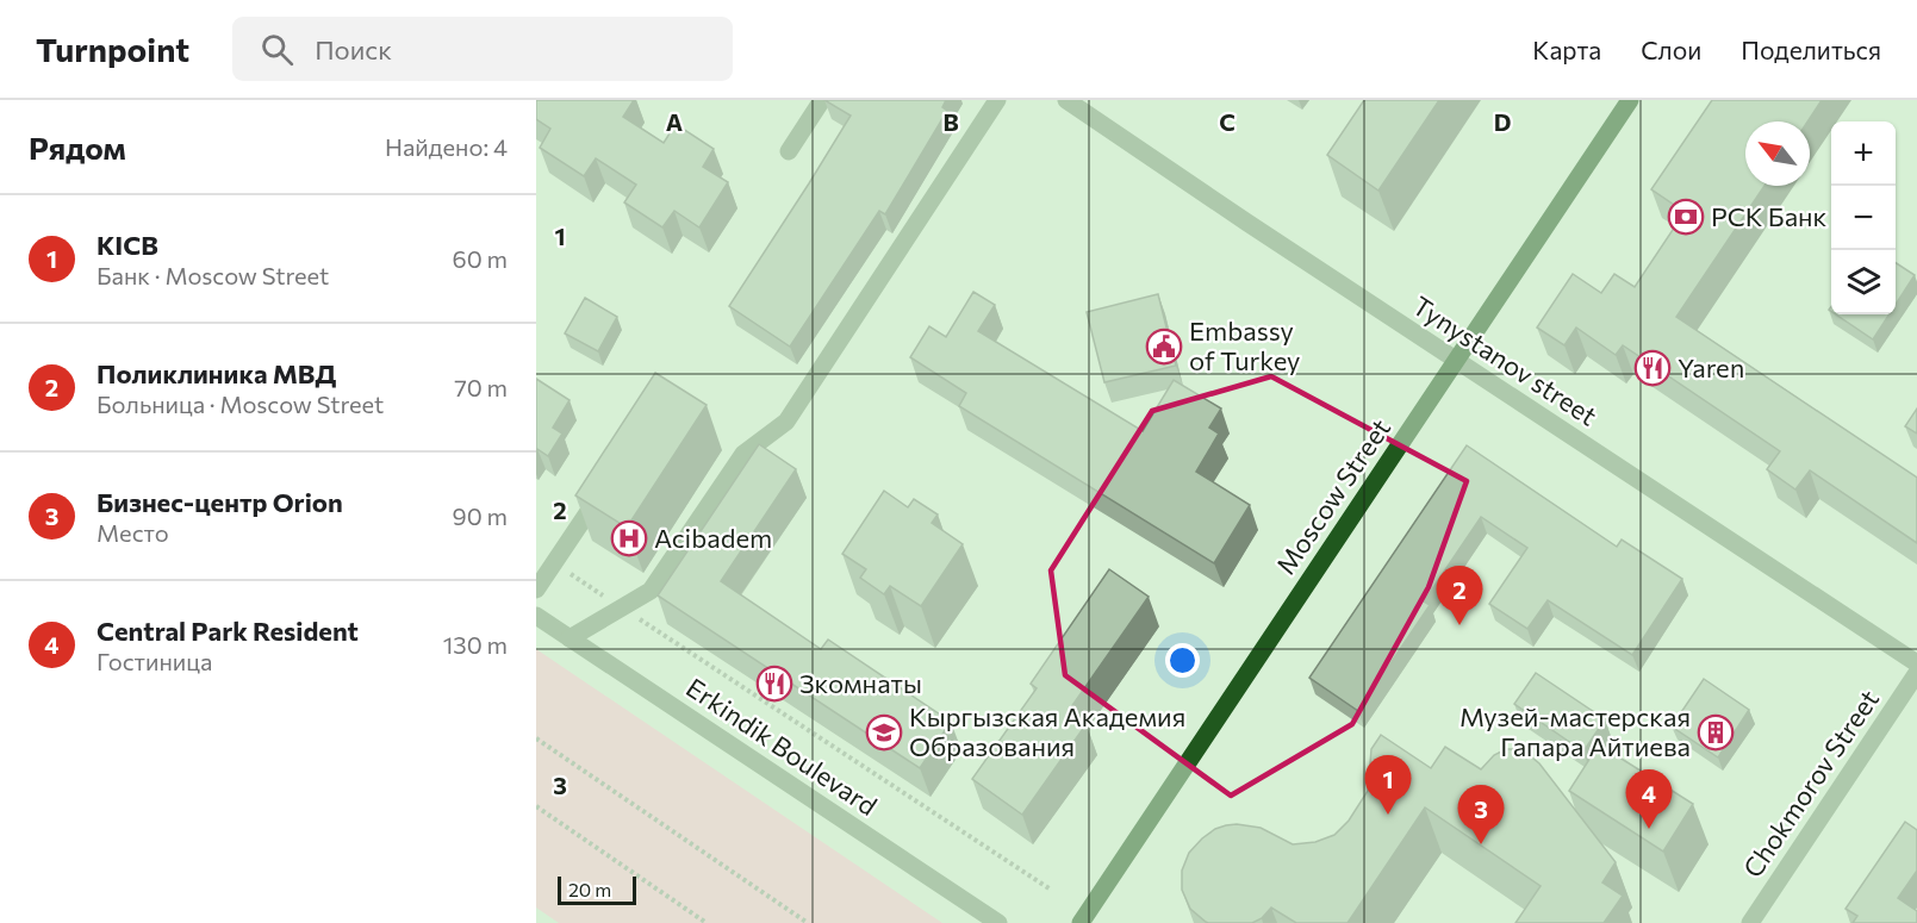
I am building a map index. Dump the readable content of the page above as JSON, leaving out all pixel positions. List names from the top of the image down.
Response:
{
  "streets": {
    "main road": ["Moscow Street"],
    "street": ["Tynystanov street", "Erkindik Boulevard", "Chokmorov Street"]
  },
  "crossings": [
    ["Tynystanov street", "Moscow Street"]
  ],
  "places": {
    "bank": ["РСК Банк"],
    "public building": ["Embassy of Turkey"],
    "restaurant": ["Yaren", "Зкомнаты"],
    "hospital": ["Acibadem"],
    "school or university": ["Кыргызская Академия Образования"],
    "building": ["Музей-мастерская Гапара Айтиева"]
  },
  "scale_bar": "20 m",
  "north": "top left",
  "page": {
    "header": "Turnpoint",
    "search": "Поиск",
    "nav": ["Карта", "Слои", "Поделиться"],
    "heading": ["Рядом", "Найдено: 4"],
    "map_buttons": ["+", "−"],
    "list": [
      {
        "mark": "1",
        "name": "KICB",
        "note": "Банк · Moscow Street",
        "value": "60 m"
      },
      {
        "mark": "2",
        "name": "Поликлиника МВД",
        "note": "Больница · Moscow Street",
        "value": "70 m"
      },
      {
        "mark": "3",
        "name": "Бизнес-центр Orion",
        "note": "Место",
        "value": "90 m"
      },
      {
        "mark": "4",
        "name": "Central Park Resident",
        "note": "Гостиница",
        "value": "130 m"
      }
    ],
    "pins": [
      "2",
      "1",
      "4",
      "3"
    ],
    "scale": "20 m"
  },
  "grid": {
    "columns": [
      "A",
      "B",
      "C",
      "D"
    ],
    "rows": ["1", "2", "3"]
  }
}
